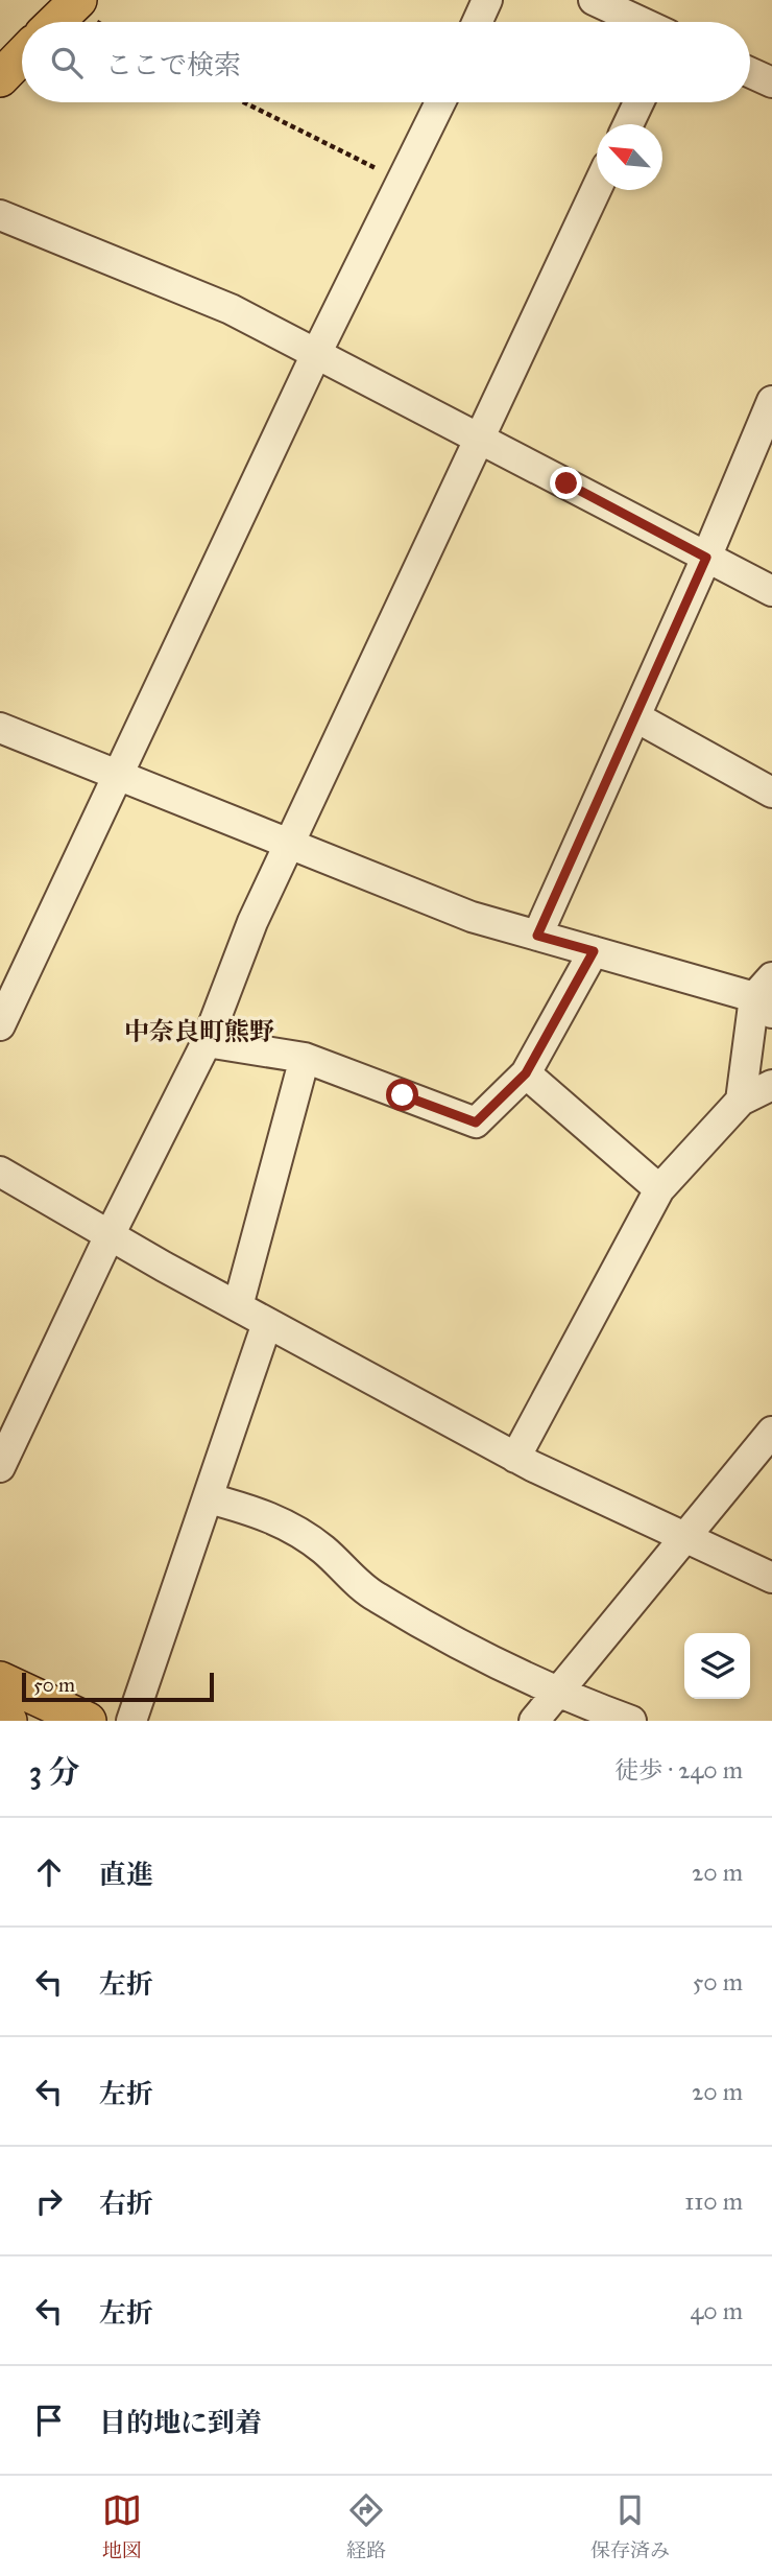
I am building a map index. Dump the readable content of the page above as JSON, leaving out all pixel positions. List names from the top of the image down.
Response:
{
  "districts": ["中奈良町熊野"],
  "scale_bar": "50 m",
  "north": "top left",
  "page": {
    "search": "ここで検索",
    "scale": "50 m",
    "heading": ["3 分", "徒歩 · 240 m"],
    "list": [
      ["直進", "20 m"],
      ["左折", "50 m"],
      ["左折", "20 m"],
      ["右折", "110 m"],
      ["左折", "40 m"],
      "目的地に到着"
    ],
    "nav": ["地図", "経路", "保存済み"]
  }
}
